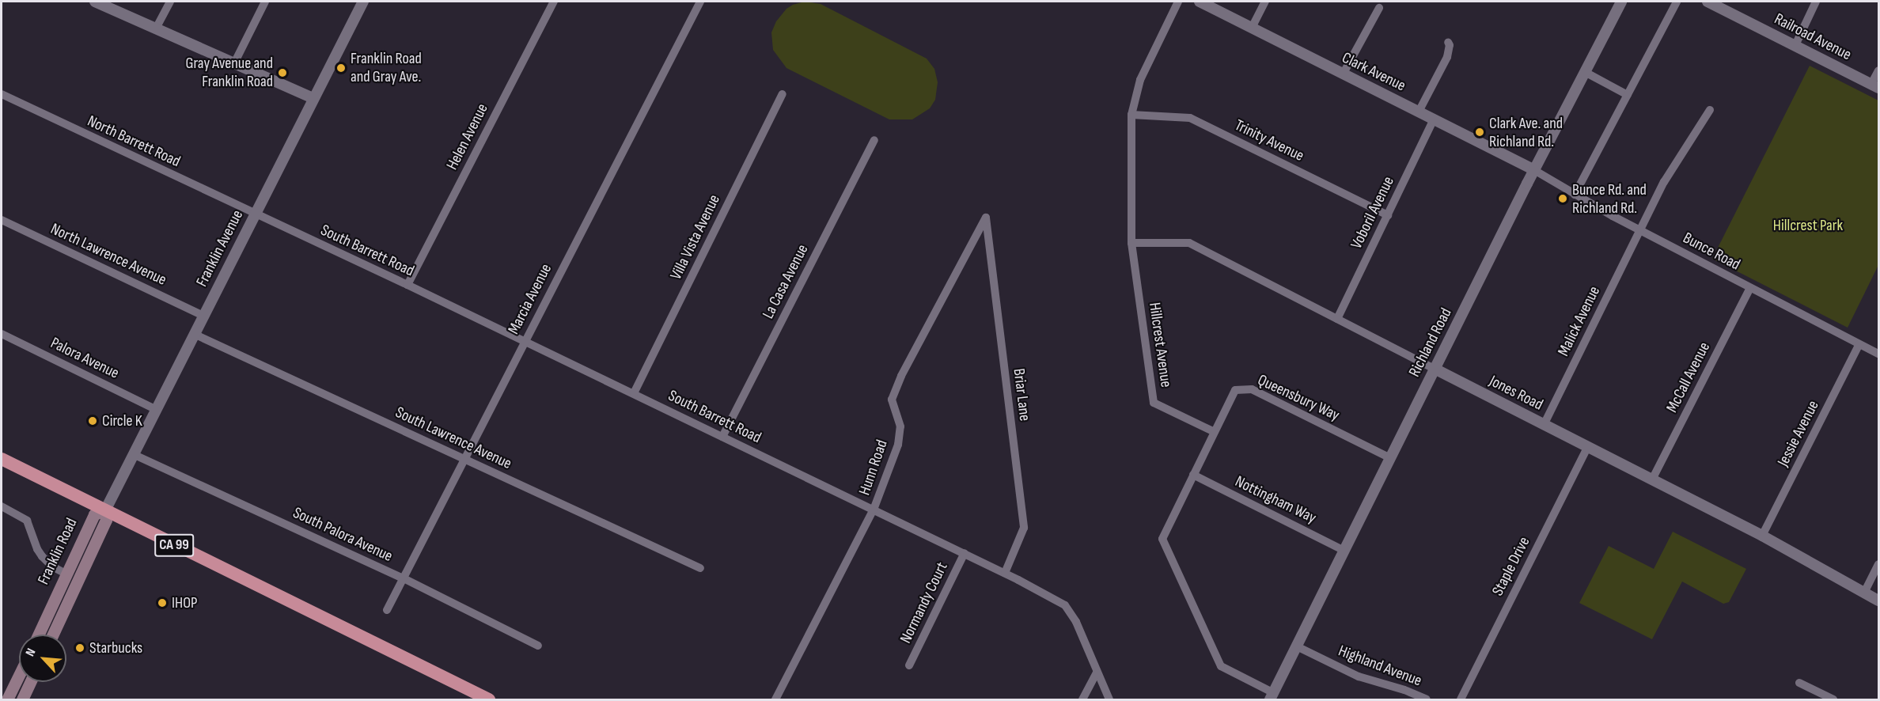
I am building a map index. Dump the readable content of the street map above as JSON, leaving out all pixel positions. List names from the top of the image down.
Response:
{
  "streets": {
    "highway": ["CA 99"],
    "main road": ["Franklin Road"],
    "street": [
      "Railroad Avenue",
      "Clark Avenue",
      "Helen Avenue",
      "Trinity Avenue",
      "North Barrett Road",
      "Voboril Avenue",
      "Villa Vista Avenue",
      "Franklin Avenue",
      "South Barrett Road",
      "Bunce Road",
      "North Lawrence Avenue",
      "La Casa Avenue",
      "Marcia Avenue",
      "Malick Avenue",
      "Richland Road",
      "Hillcrest Avenue",
      "Palora Avenue",
      "McCall Avenue",
      "Jones Road",
      "Briar Lane",
      "Queensbury Way",
      "Jessie Avenue",
      "South Lawrence Avenue",
      "Hunn Road",
      "Nottingham Way",
      "South Palora Avenue",
      "Staple Drive",
      "Normandy Court",
      "Highland Avenue"
    ]
  },
  "crossings": [
    ["Clark Avenue", "Voboril Avenue"],
    ["Clark Avenue", "Bunce Road"],
    ["Clark Avenue", "Richland Road"],
    ["Helen Avenue", "South Barrett Road"],
    ["Trinity Avenue", "Voboril Avenue"],
    ["Trinity Avenue", "Hillcrest Avenue"],
    ["North Barrett Road", "Franklin Avenue"],
    ["North Barrett Road", "South Barrett Road"],
    ["Voboril Avenue", "Jones Road"],
    ["Villa Vista Avenue", "South Barrett Road"],
    ["Franklin Avenue", "South Barrett Road"],
    ["Franklin Avenue", "North Lawrence Avenue"],
    ["Franklin Avenue", "Palora Avenue"],
    ["Franklin Avenue", "South Lawrence Avenue"],
    ["Franklin Avenue", "South Palora Avenue"],
    ["Franklin Avenue", "CA 99"],
    ["Franklin Avenue", "Franklin Road"],
    ["South Barrett Road", "La Casa Avenue"],
    ["South Barrett Road", "Marcia Avenue"],
    ["South Barrett Road", "Briar Lane"],
    ["South Barrett Road", "Hunn Road"],
    ["South Barrett Road", "Normandy Court"],
    ["Bunce Road", "Malick Avenue"],
    ["Bunce Road", "Richland Road"],
    ["Bunce Road", "McCall Avenue"],
    ["Bunce Road", "Jessie Avenue"],
    ["Marcia Avenue", "South Lawrence Avenue"],
    ["Marcia Avenue", "South Palora Avenue"],
    ["Malick Avenue", "Jones Road"],
    ["Richland Road", "Jones Road"],
    ["Richland Road", "Queensbury Way"],
    ["Richland Road", "Nottingham Way"],
    ["Richland Road", "Highland Avenue"],
    ["Hillcrest Avenue", "Jones Road"],
    ["Hillcrest Avenue", "Queensbury Way"],
    ["McCall Avenue", "Jones Road"],
    ["Jones Road", "Jessie Avenue"],
    ["Jones Road", "Staple Drive"],
    ["Briar Lane", "Hunn Road"],
    ["CA 99", "Franklin Road"]
  ],
  "parks": ["Hillcrest Park"],
  "places": [
    "Franklin Road and Gray Ave.",
    "Gray Avenue and Franklin Road",
    "Clark Ave. and Richland Rd.",
    "Bunce Rd. and Richland Rd.",
    "Circle K",
    "IHOP",
    "Starbucks"
  ],
  "north": "top left"
}
